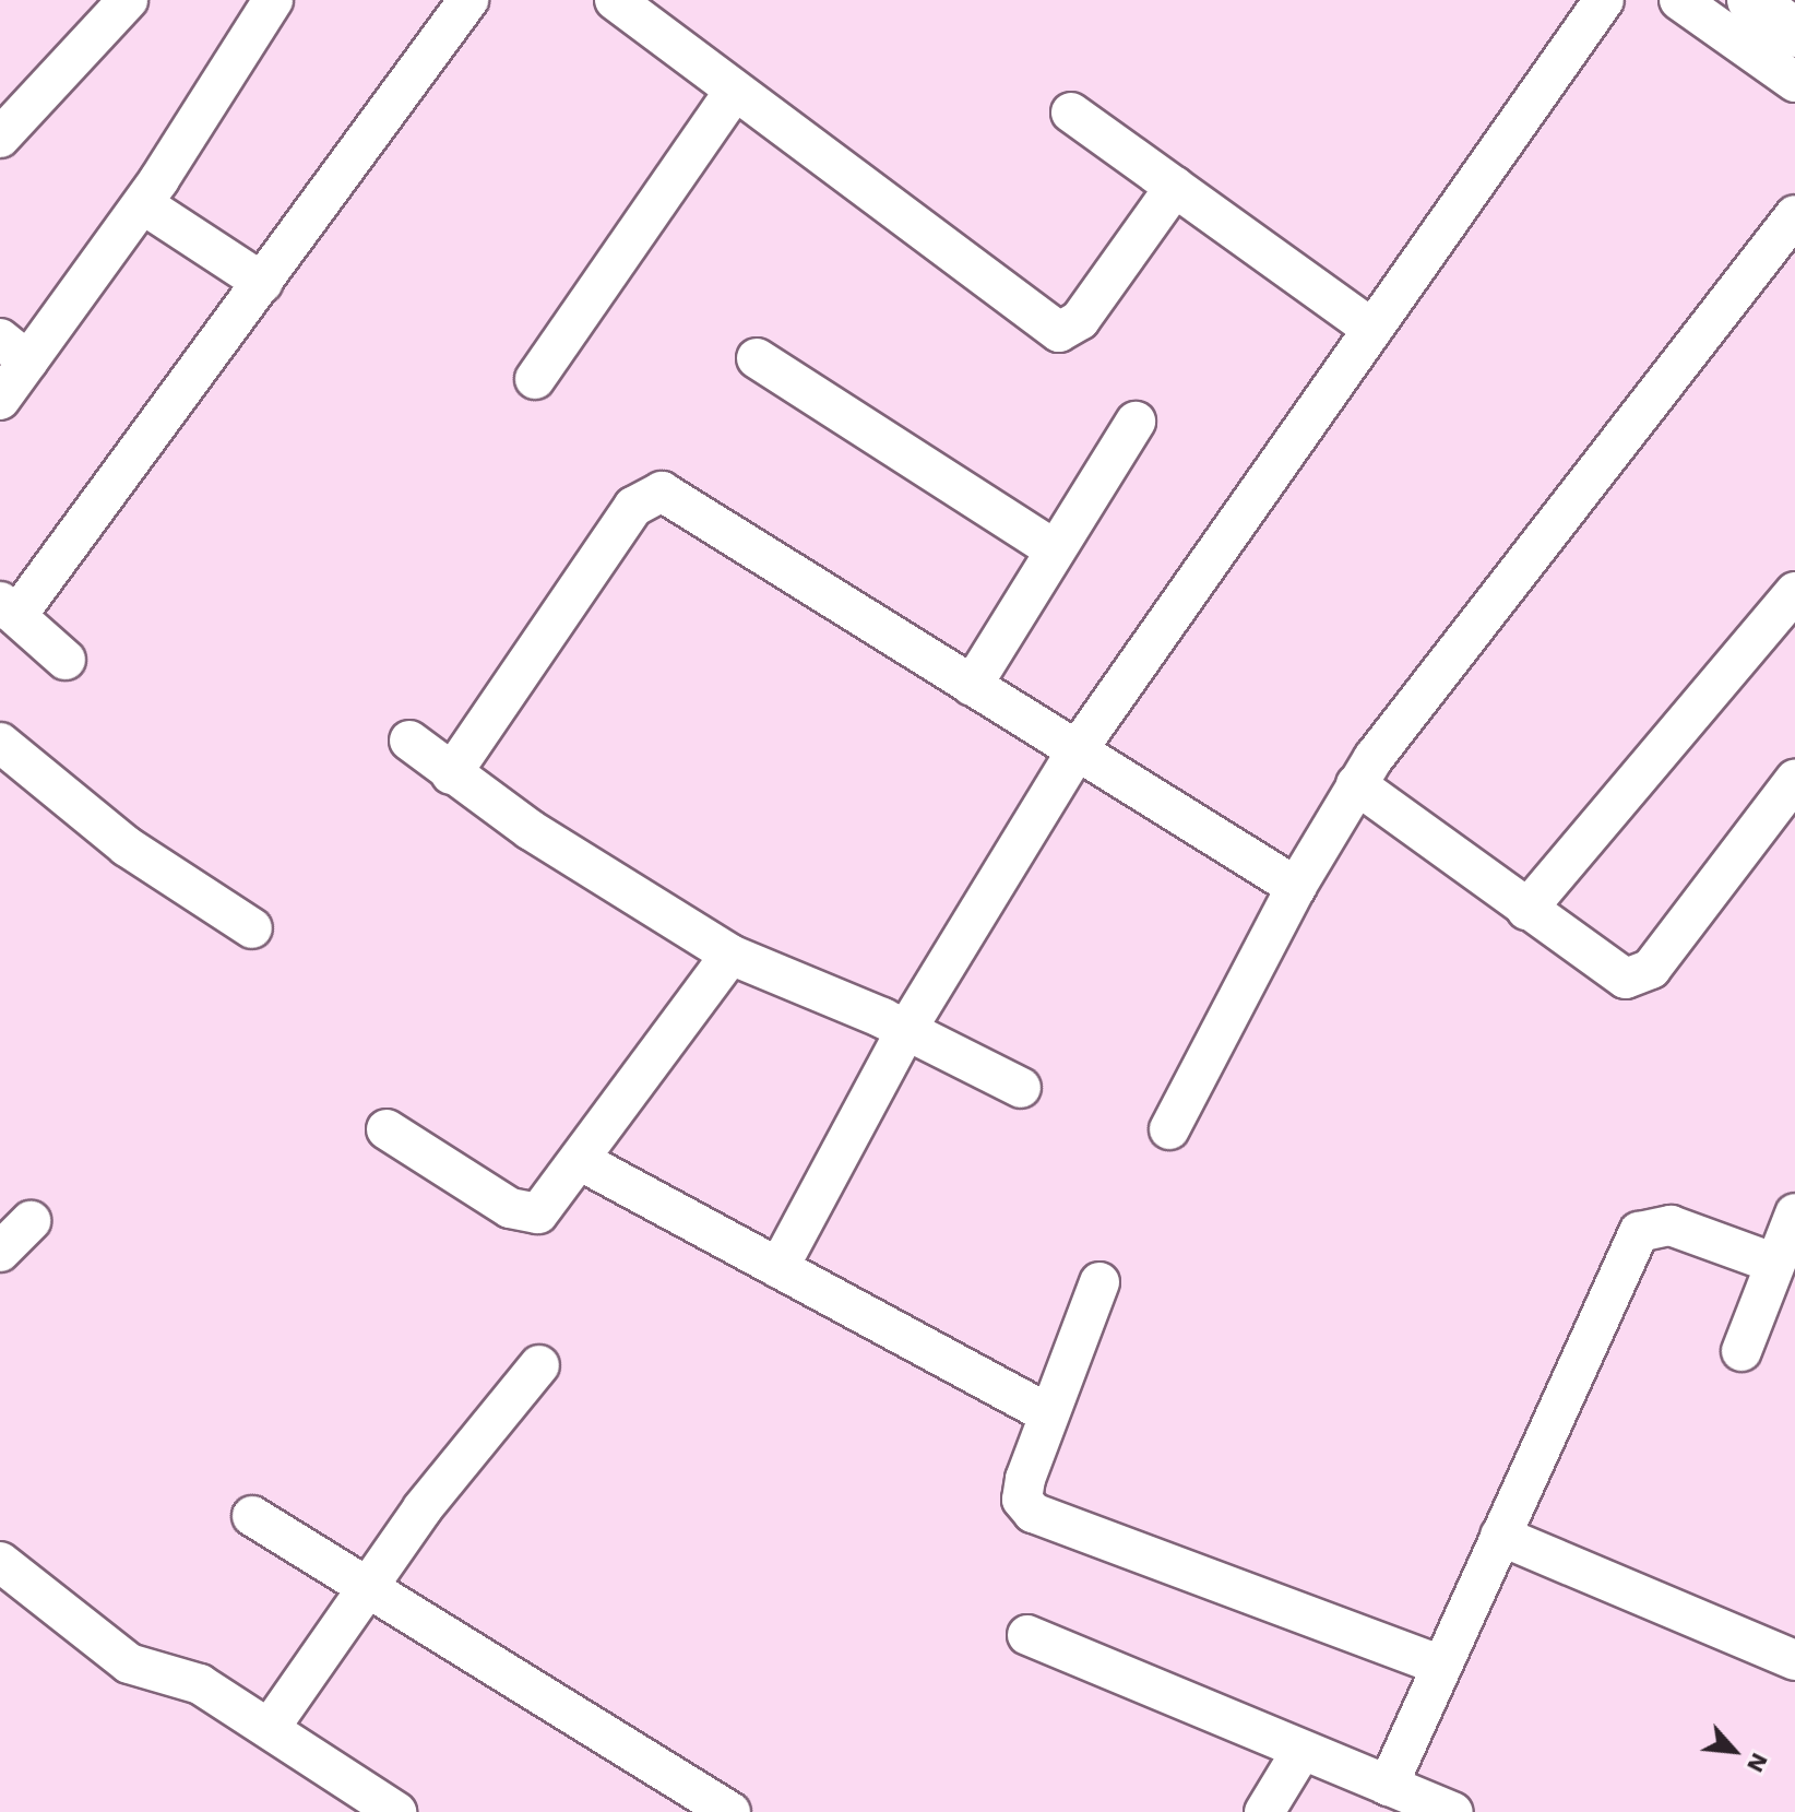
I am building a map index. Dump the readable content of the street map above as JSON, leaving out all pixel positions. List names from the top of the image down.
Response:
{
  "north": "bottom right"
}
